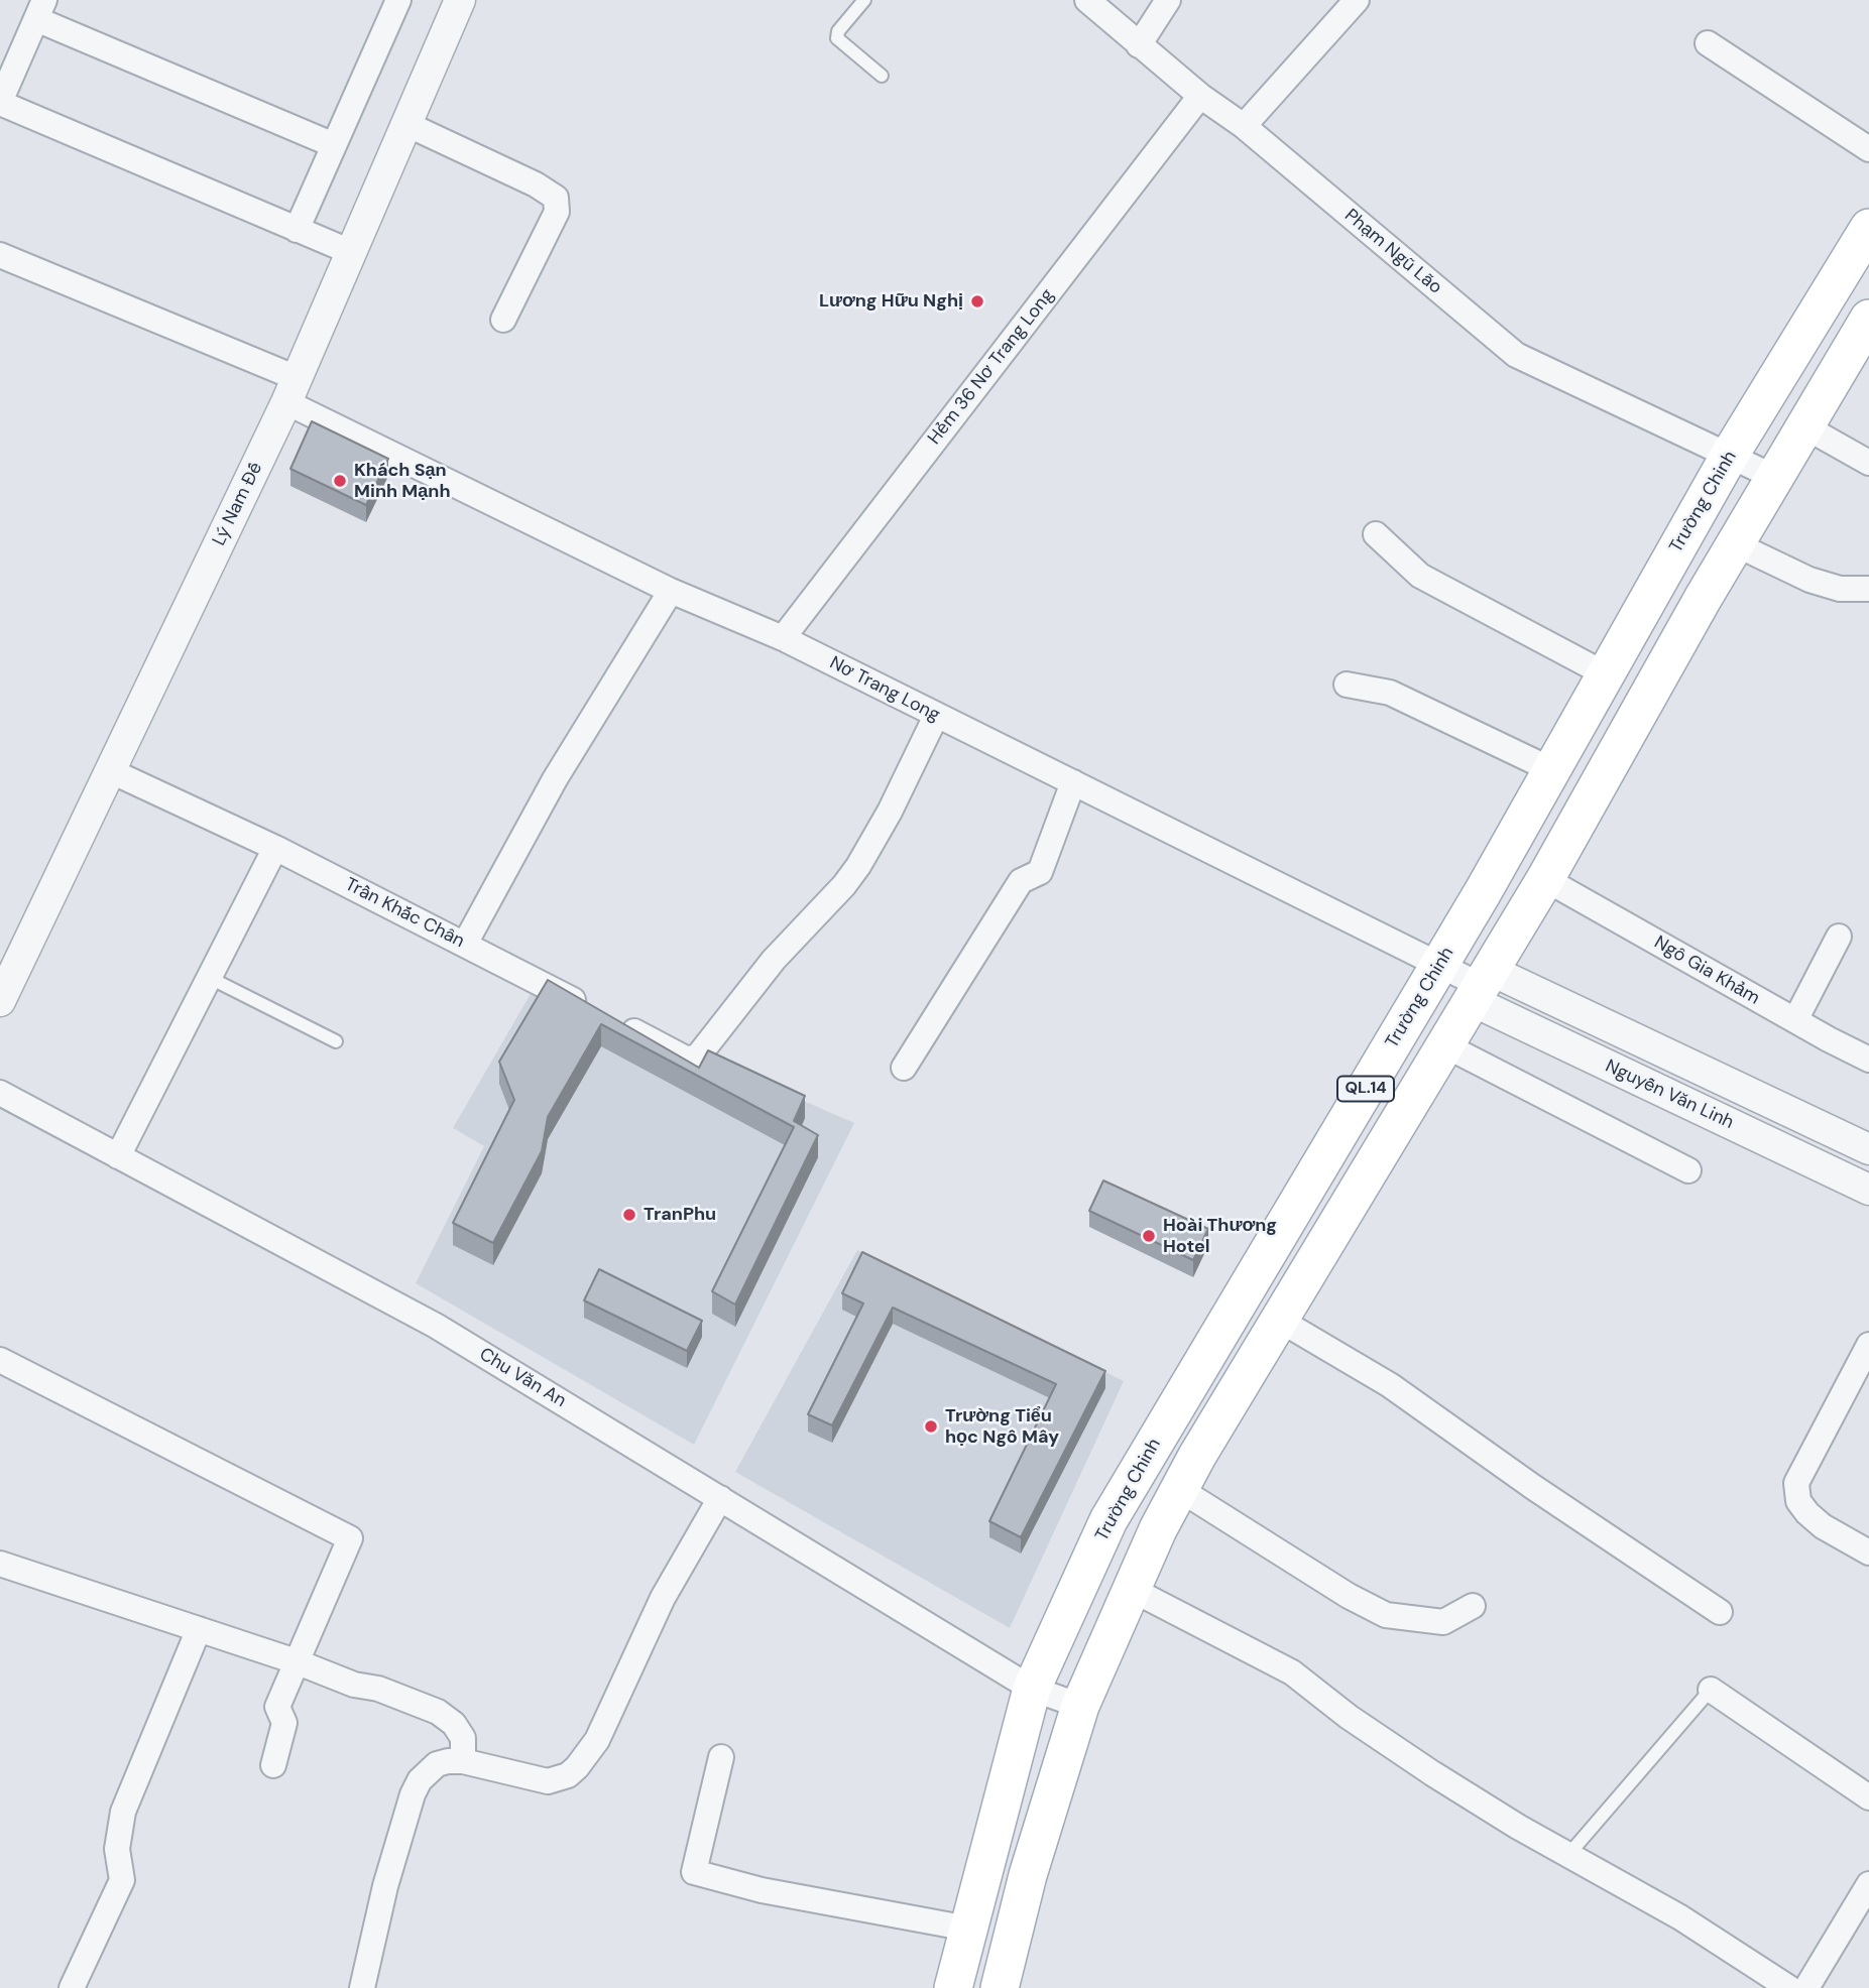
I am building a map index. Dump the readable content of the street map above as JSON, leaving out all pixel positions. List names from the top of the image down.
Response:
{
  "streets": {
    "main road": ["Trường Chinh", "QL.14"],
    "street": [
      "Phạm Ngũ Lão",
      "Hẻm 36 Nơ Trang Long",
      "Lý Nam Đế",
      "Nơ Trang Long",
      "Trần Khắc Chân",
      "Ngô Gia Khảm",
      "Nguyễn Văn Linh",
      "Chu Văn An"
    ]
  },
  "crossings": [
    ["Phạm Ngũ Lão", "Hẻm 36 Nơ Trang Long"],
    ["Phạm Ngũ Lão", "Trường Chinh"],
    ["Phạm Ngũ Lão", "QL.14"],
    ["Hẻm 36 Nơ Trang Long", "Nơ Trang Long"],
    ["Trường Chinh", "Nơ Trang Long"],
    ["Trường Chinh", "Chu Văn An"],
    ["Lý Nam Đế", "Nơ Trang Long"],
    ["Lý Nam Đế", "Trần Khắc Chân"],
    ["Nơ Trang Long", "Trần Khắc Chân"],
    ["Nơ Trang Long", "QL.14"],
    ["Nơ Trang Long", "Nguyễn Văn Linh"],
    ["Ngô Gia Khảm", "QL.14"],
    ["QL.14", "Nguyễn Văn Linh"],
    ["QL.14", "Chu Văn An"]
  ],
  "places": [
    "Lương Hữu Nghị",
    "Khách Sạn Minh Mạnh",
    "TranPhu",
    "Hoài Thương Hotel",
    "Trường Tiểu học Ngô Mây"
  ]
}
